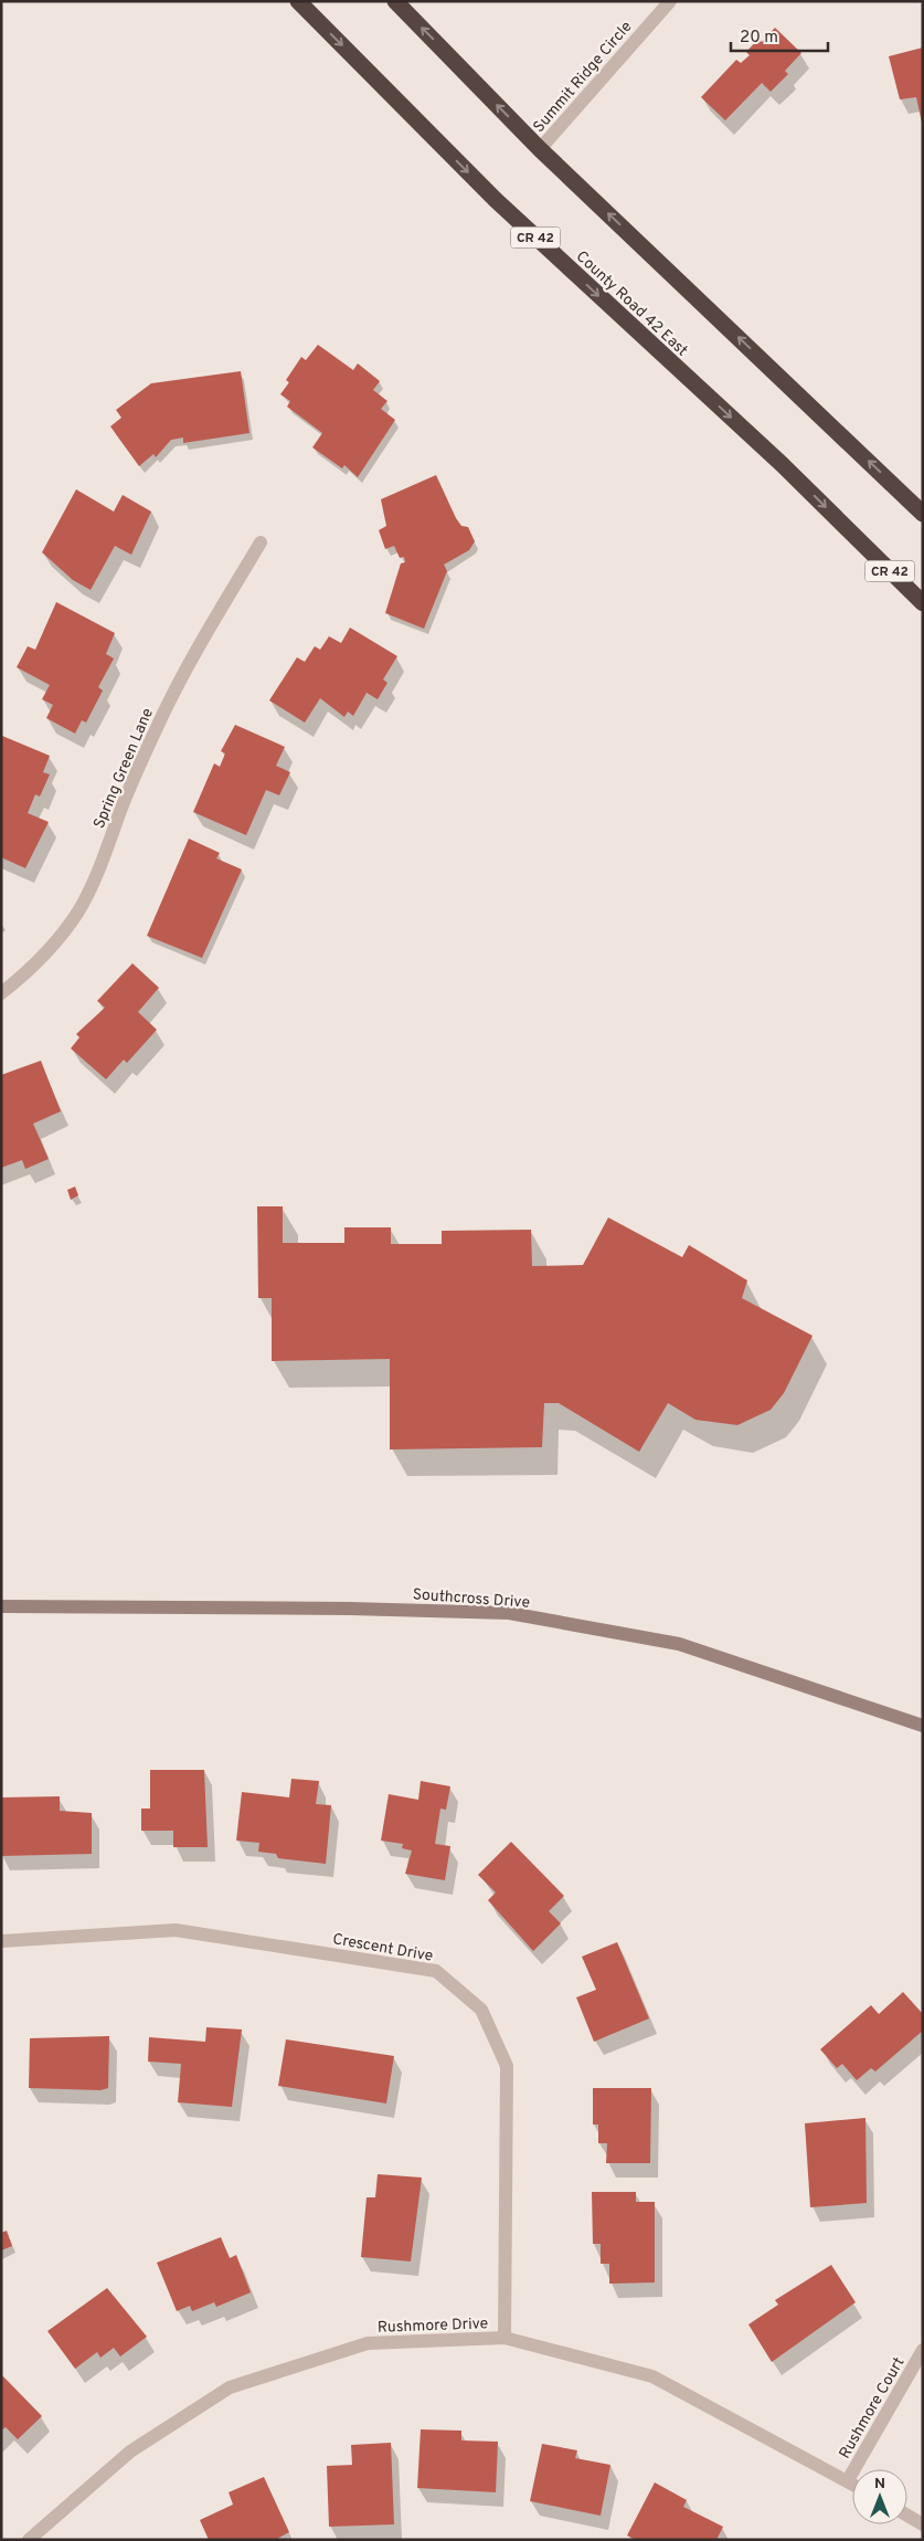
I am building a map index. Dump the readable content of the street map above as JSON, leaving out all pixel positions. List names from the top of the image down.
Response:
{
  "streets": {
    "highway": ["CR 42", "County Road 42 East"],
    "street": [
      "Summit Ridge Circle",
      "Spring Green Lane",
      "Southcross Drive",
      "Crescent Drive",
      "Rushmore Drive",
      "Rushmore Court"
    ]
  },
  "crossings": [
    ["Crescent Drive", "Rushmore Drive"],
    ["Rushmore Drive", "Rushmore Court"]
  ],
  "scale_bar": "20 m",
  "north": "top"
}
